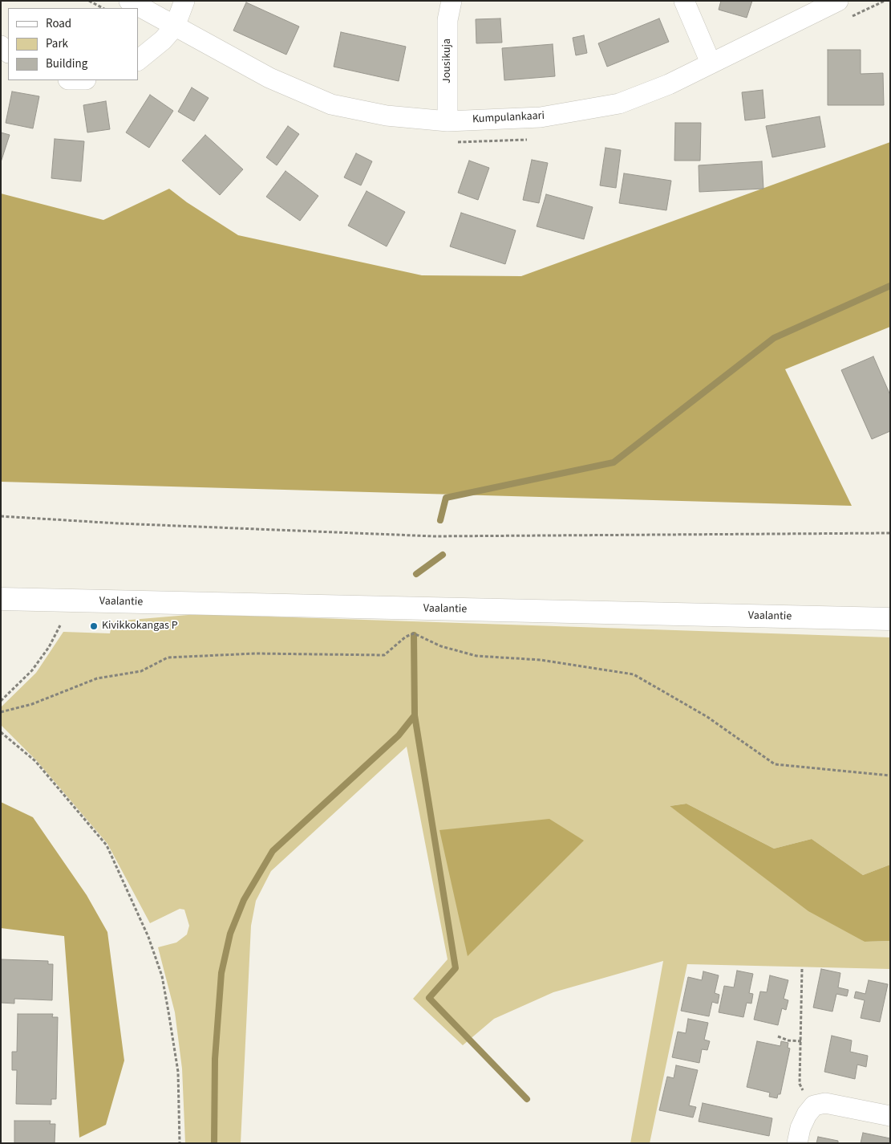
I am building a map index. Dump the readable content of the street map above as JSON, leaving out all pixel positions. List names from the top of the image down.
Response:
{
  "streets": {
    "street": ["Jousikuja", "Kumpulankaari", "Vaalantie"]
  },
  "crossings": [
    ["Jousikuja", "Kumpulankaari"]
  ],
  "places": ["Kivikkokangas P"],
  "legend": ["Road", "Park", "Building"]
}
